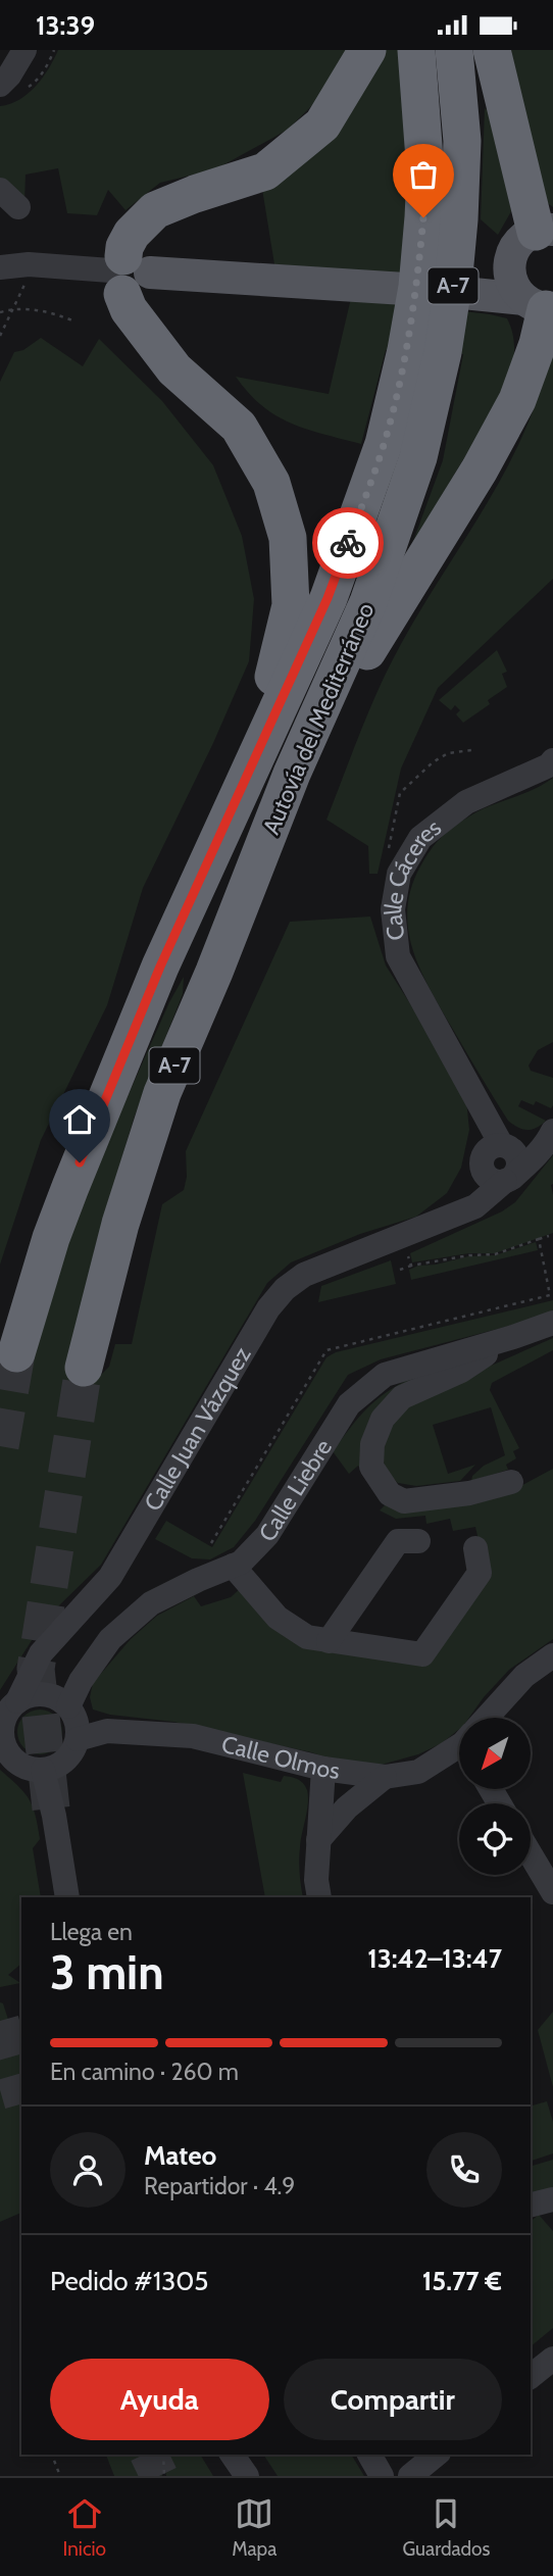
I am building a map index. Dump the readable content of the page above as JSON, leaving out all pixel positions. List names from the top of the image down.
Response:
{
  "streets": {
    "highway": ["A-7", "Autovía del Mediterráneo"],
    "street": [
      "Calle Cáceres",
      "Calle Juan Vázquez",
      "Calle Liebre",
      "Calle Olmos"
    ]
  },
  "crossings": [
    ["Calle Cáceres", "Calle Juan Vázquez"],
    ["Calle Juan Vázquez", "Calle Liebre"],
    ["Calle Juan Vázquez", "Calle Olmos"],
    ["Calle Liebre", "Calle Olmos"]
  ],
  "north": "bottom left",
  "page": {
    "status": "13:39",
    "heading": ["3 min", "Llega en", "13:42–13:47"],
    "panel": [
      "Mateo",
      "Repartidor · 4.9",
      "Pedido #1305",
      "15.77 €"
    ],
    "bar": "En camino · 260 m",
    "buttons": ["Ayuda", "Compartir"],
    "tabs": ["Inicio", "Mapa", "Guardados"]
  }
}
